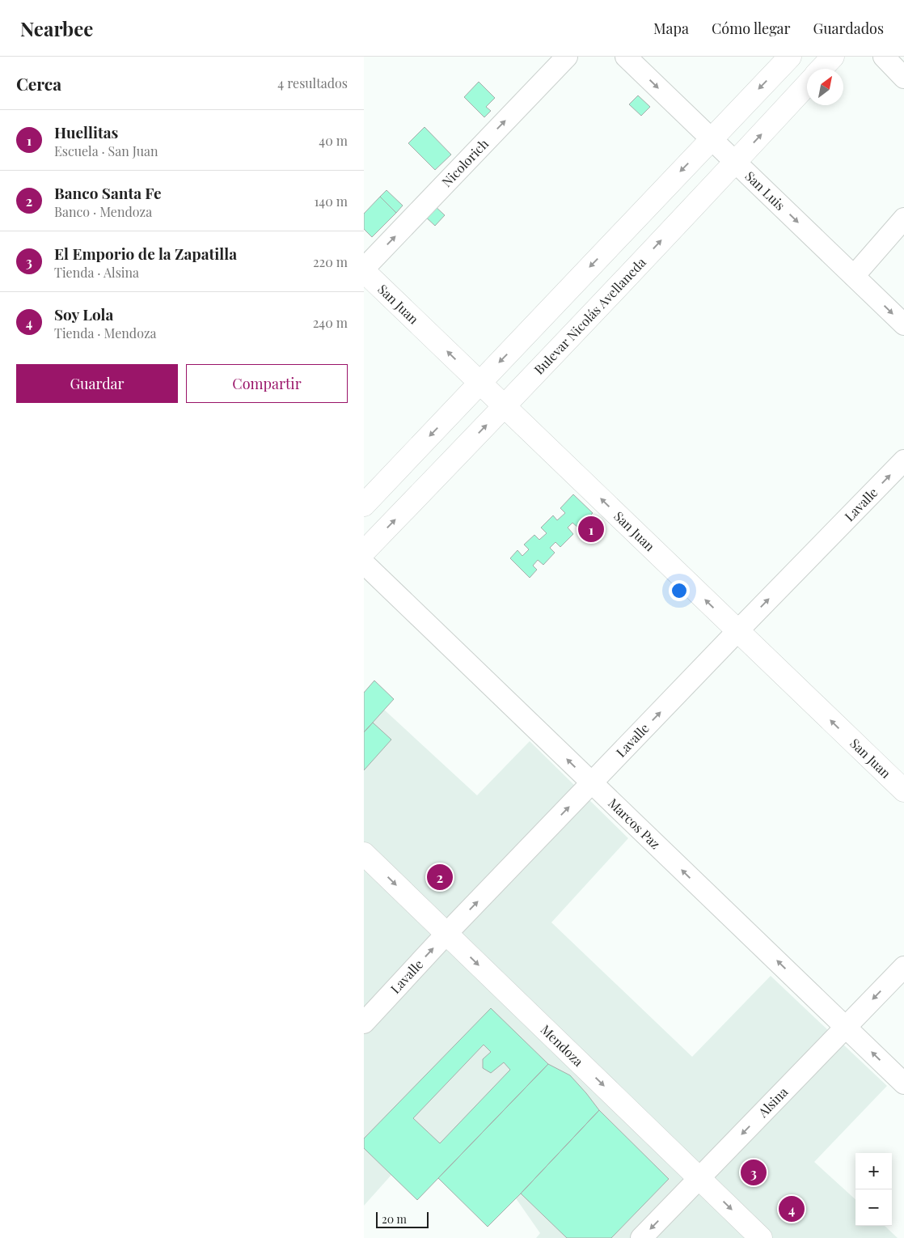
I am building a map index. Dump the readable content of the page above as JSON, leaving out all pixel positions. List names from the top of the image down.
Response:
{
  "streets": {
    "main road": ["San Juan", "Bulevar Nicolás Avellaneda", "Mendoza"],
    "street": [
      "Nicolorich",
      "San Luis",
      "Lavalle",
      "Marcos Paz",
      "Alsina"
    ]
  },
  "crossings": [
    ["Nicolorich", "San Juan"],
    ["San Luis", "Bulevar Nicolás Avellaneda"],
    ["San Juan", "Bulevar Nicolás Avellaneda"],
    ["San Juan", "Lavalle"],
    ["Lavalle", "Marcos Paz"],
    ["Lavalle", "Mendoza"],
    ["Marcos Paz", "Alsina"],
    ["Mendoza", "Alsina"]
  ],
  "one_way": [
    "Nicolorich",
    "San Luis",
    "San Juan",
    "Lavalle",
    "Marcos Paz",
    "Mendoza",
    "Alsina"
  ],
  "scale_bar": "20 m",
  "north": "top right",
  "page": {
    "header": "Nearbee",
    "nav": ["Mapa", "Cómo llegar", "Guardados"],
    "heading": ["Cerca", "4 resultados"],
    "list": [
      {
        "mark": "1",
        "name": "Huellitas",
        "note": "Escuela · San Juan",
        "value": "40 m"
      },
      {
        "mark": "2",
        "name": "Banco Santa Fe",
        "note": "Banco · Mendoza",
        "value": "140 m"
      },
      {
        "mark": "3",
        "name": "El Emporio de la Zapatilla",
        "note": "Tienda · Alsina",
        "value": "220 m"
      },
      {
        "mark": "4",
        "name": "Soy Lola",
        "note": "Tienda · Mendoza",
        "value": "240 m"
      }
    ],
    "buttons": ["Guardar", "Compartir"],
    "pins": [
      "1",
      "2",
      "3",
      "4"
    ],
    "map_buttons": ["+", "−"],
    "scale": "20 m"
  }
}
